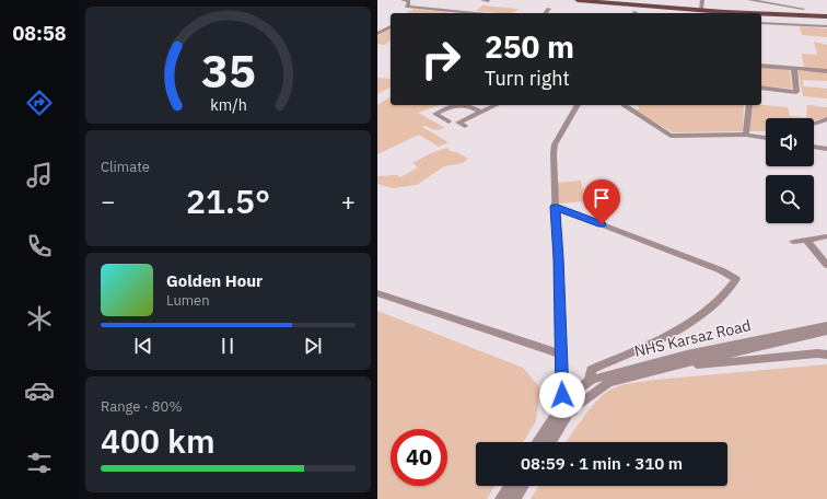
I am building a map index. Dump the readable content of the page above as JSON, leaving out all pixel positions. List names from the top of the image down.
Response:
{
  "streets": {
    "street": ["NHS Karsaz Road"]
  },
  "page": {
    "tabs": "08:58",
    "turn": ["250 m", "Turn right"],
    "tile": [
      "Climate",
      ["Range · 80%", "400 km"]
    ],
    "heat": ["−", "21.5°", "+"],
    "song": ["Golden Hour", "Lumen"],
    "limit": "40",
    "trip": "08:59 · 1 min · 310 m",
    "gauge": ["35", "km/h"]
  }
}
